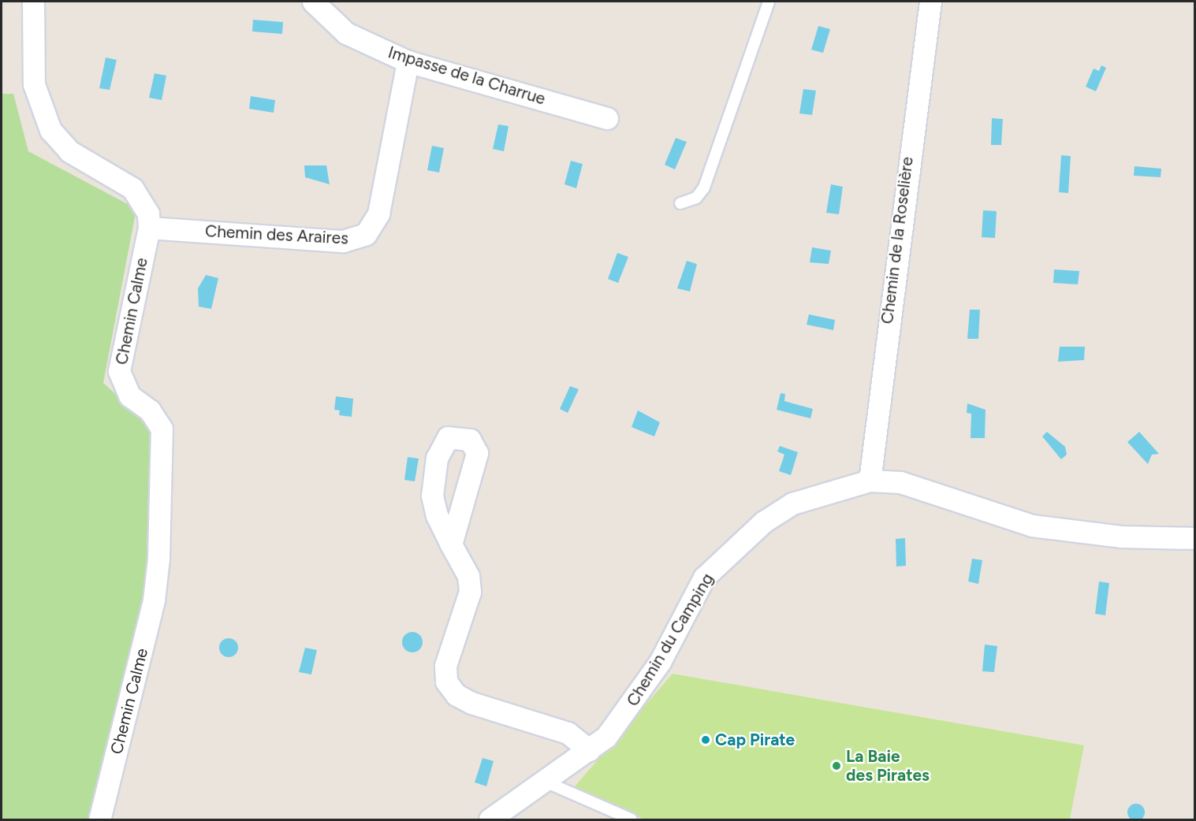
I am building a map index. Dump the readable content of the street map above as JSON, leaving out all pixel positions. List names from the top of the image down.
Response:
{
  "streets": {
    "street": [
      "Impasse de la Charrue",
      "Chemin des Araires",
      "Chemin de la Roselière",
      "Chemin Calme",
      "Chemin du Camping"
    ]
  },
  "crossings": [
    ["Impasse de la Charrue", "Chemin des Araires"],
    ["Chemin des Araires", "Chemin Calme"],
    ["Chemin de la Roselière", "Chemin du Camping"]
  ],
  "places": ["Cap Pirate", "La Baie des Pirates"]
}
